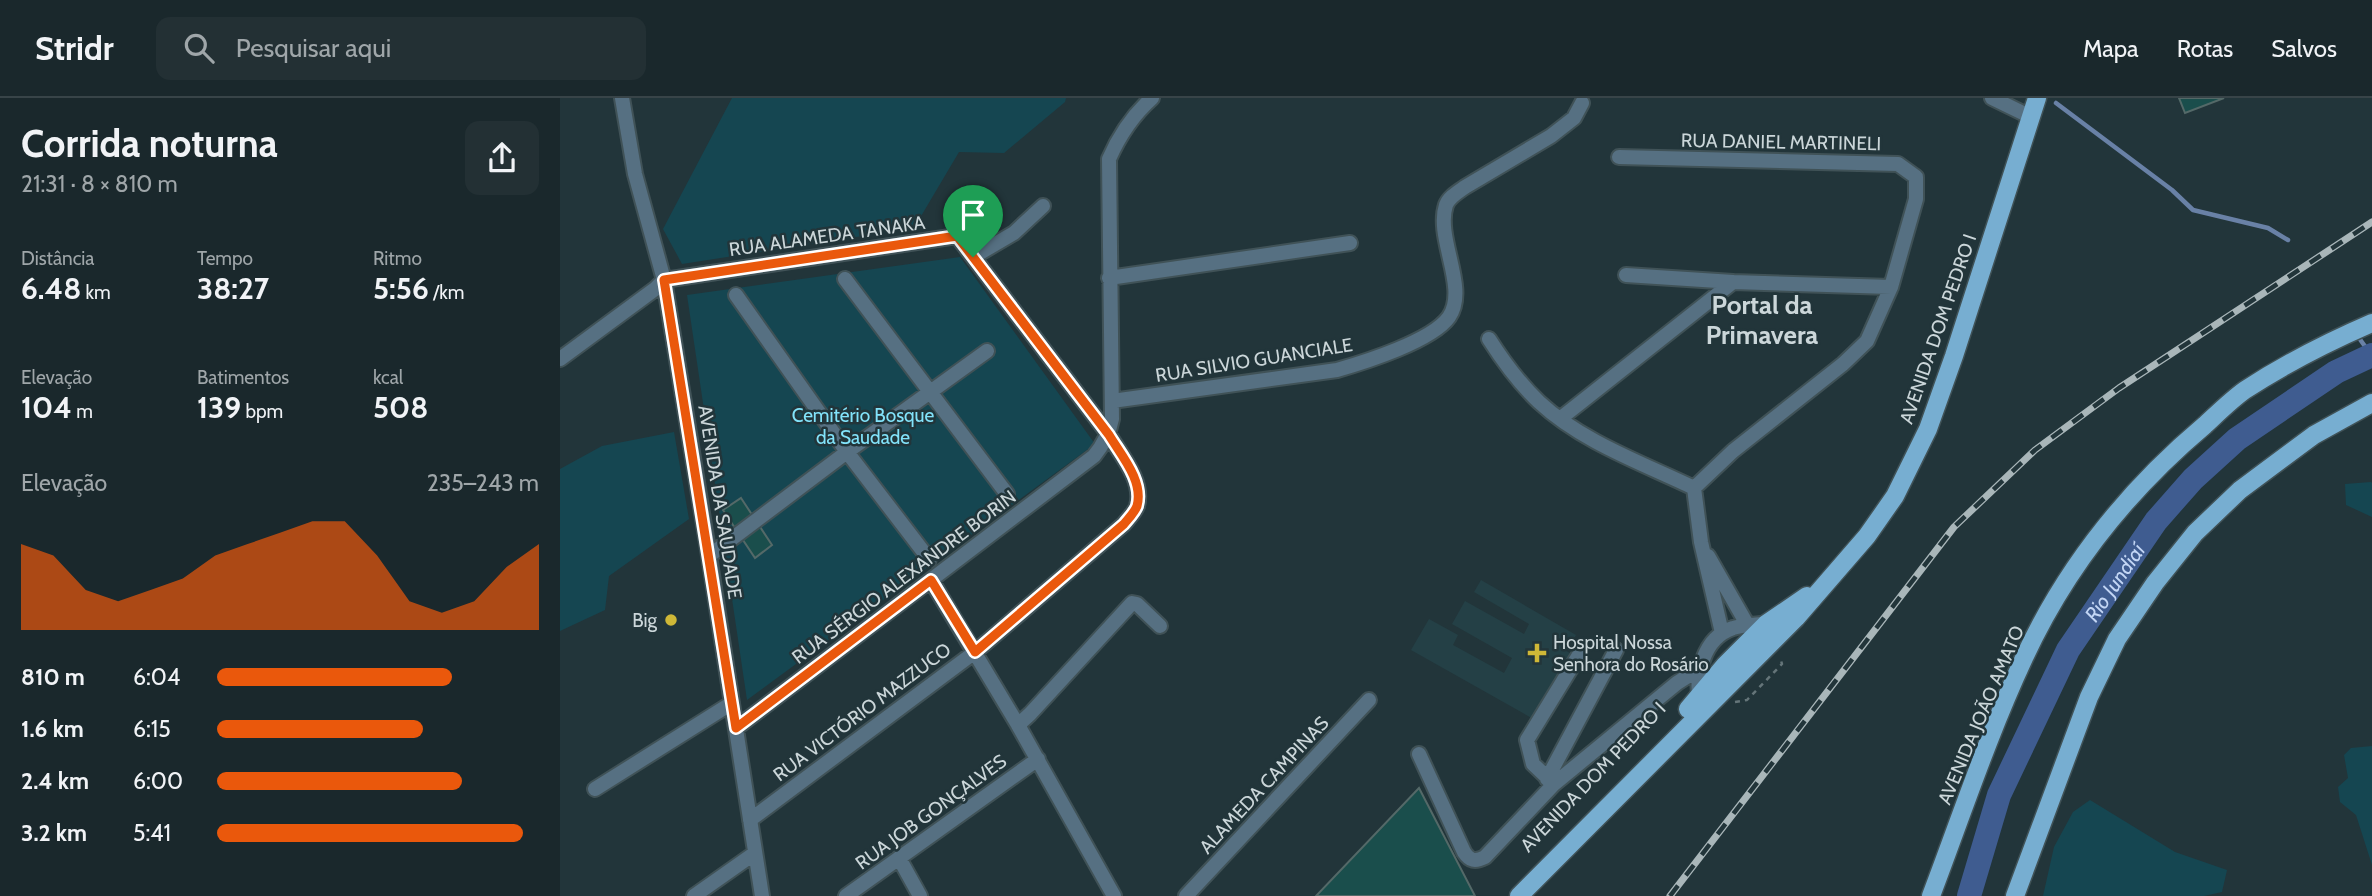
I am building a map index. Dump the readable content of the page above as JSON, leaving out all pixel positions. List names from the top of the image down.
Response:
{
  "streets": {
    "main road": ["AVENIDA DOM PEDRO I", "AVENIDA JOÃO AMATO"],
    "street": [
      "RUA DANIEL MARTINELI",
      "RUA ALAMEDA TANAKA",
      "RUA SILVIO GUANCIALE",
      "AVENIDA DA SAUDADE",
      "RUA SÉRGIO ALEXANDRE BORIN",
      "RUA VICTÓRIO MAZZUCO",
      "ALAMEDA CAMPINAS",
      "RUA JOB GONÇALVES"
    ]
  },
  "crossings": [
    ["RUA ALAMEDA TANAKA", "AVENIDA DA SAUDADE"],
    ["RUA ALAMEDA TANAKA", "RUA SÉRGIO ALEXANDRE BORIN"],
    ["RUA ALAMEDA TANAKA", "RUA VICTÓRIO MAZZUCO"],
    ["AVENIDA DA SAUDADE", "RUA SÉRGIO ALEXANDRE BORIN"],
    ["AVENIDA DA SAUDADE", "RUA VICTÓRIO MAZZUCO"]
  ],
  "districts": ["Portal da Primavera"],
  "water": ["Rio Jundiaí"],
  "parks": ["Cemitério Bosque da Saudade"],
  "places": {
    "other": ["Big"],
    "health": ["Hospital Nossa Senhora do Rosário"]
  },
  "page": {
    "header": "Stridr",
    "search": "Pesquisar aqui",
    "nav": ["Mapa", "Rotas", "Salvos"],
    "heading": ["Corrida noturna", "21:31 · 8 × 810 m"],
    "stats": [
      ["Distância", "6.48 km"],
      ["Tempo", "38:27"],
      ["Ritmo", "5:56 /km"],
      ["Elevação", "104 m"],
      ["Batimentos", "139 bpm"],
      ["kcal", "508"]
    ],
    "chart": ["Elevação", "235–243 m"],
    "list": [
      {
        "name": "810 m",
        "note": "6:04"
      },
      {
        "name": "1.6 km",
        "note": "6:15"
      },
      {
        "name": "2.4 km",
        "note": "6:00"
      },
      {
        "name": "3.2 km",
        "note": "5:41"
      }
    ]
  }
}
